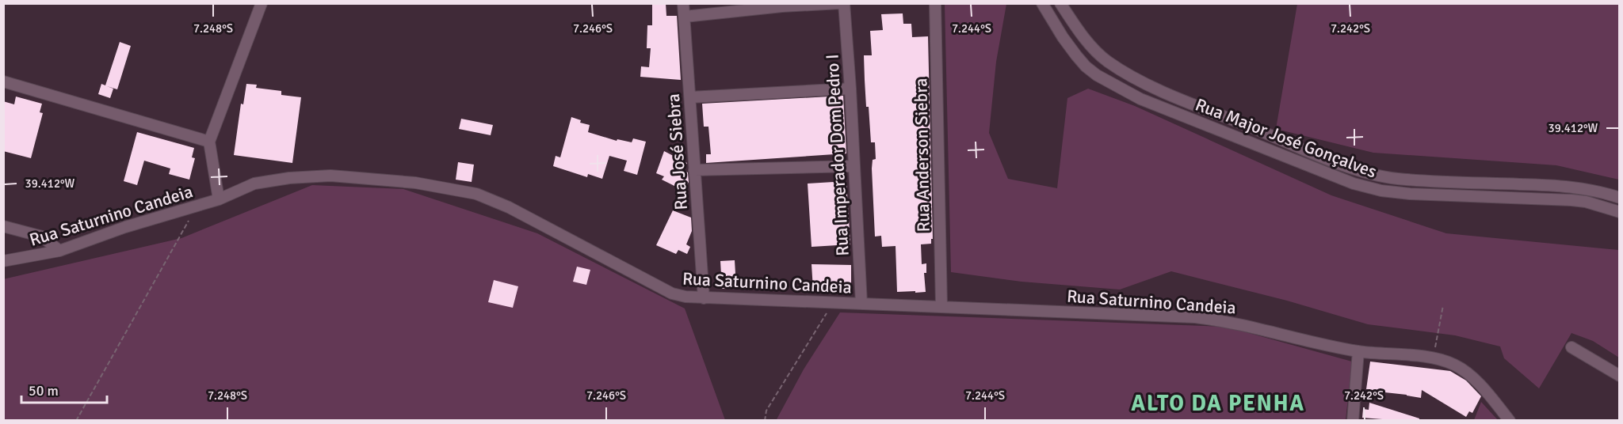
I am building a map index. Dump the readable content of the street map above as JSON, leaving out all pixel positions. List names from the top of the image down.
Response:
{
  "streets": {
    "street": [
      "Rua Major José Gonçalves",
      "Rua José Siebra",
      "Rua Imperador Dom Pedro I",
      "Rua Anderson Siebra",
      "Rua Saturnino Candeia"
    ]
  },
  "crossings": [
    ["Rua José Siebra", "Rua Saturnino Candeia"],
    ["Rua Imperador Dom Pedro I", "Rua Saturnino Candeia"],
    ["Rua Anderson Siebra", "Rua Saturnino Candeia"]
  ],
  "districts": ["ALTO DA PENHA"],
  "scale_bar": "50 m",
  "coordinates": [
    "7.248°S",
    "7.246°S",
    "7.244°S",
    "7.242°S",
    "39.412°W"
  ]
}
